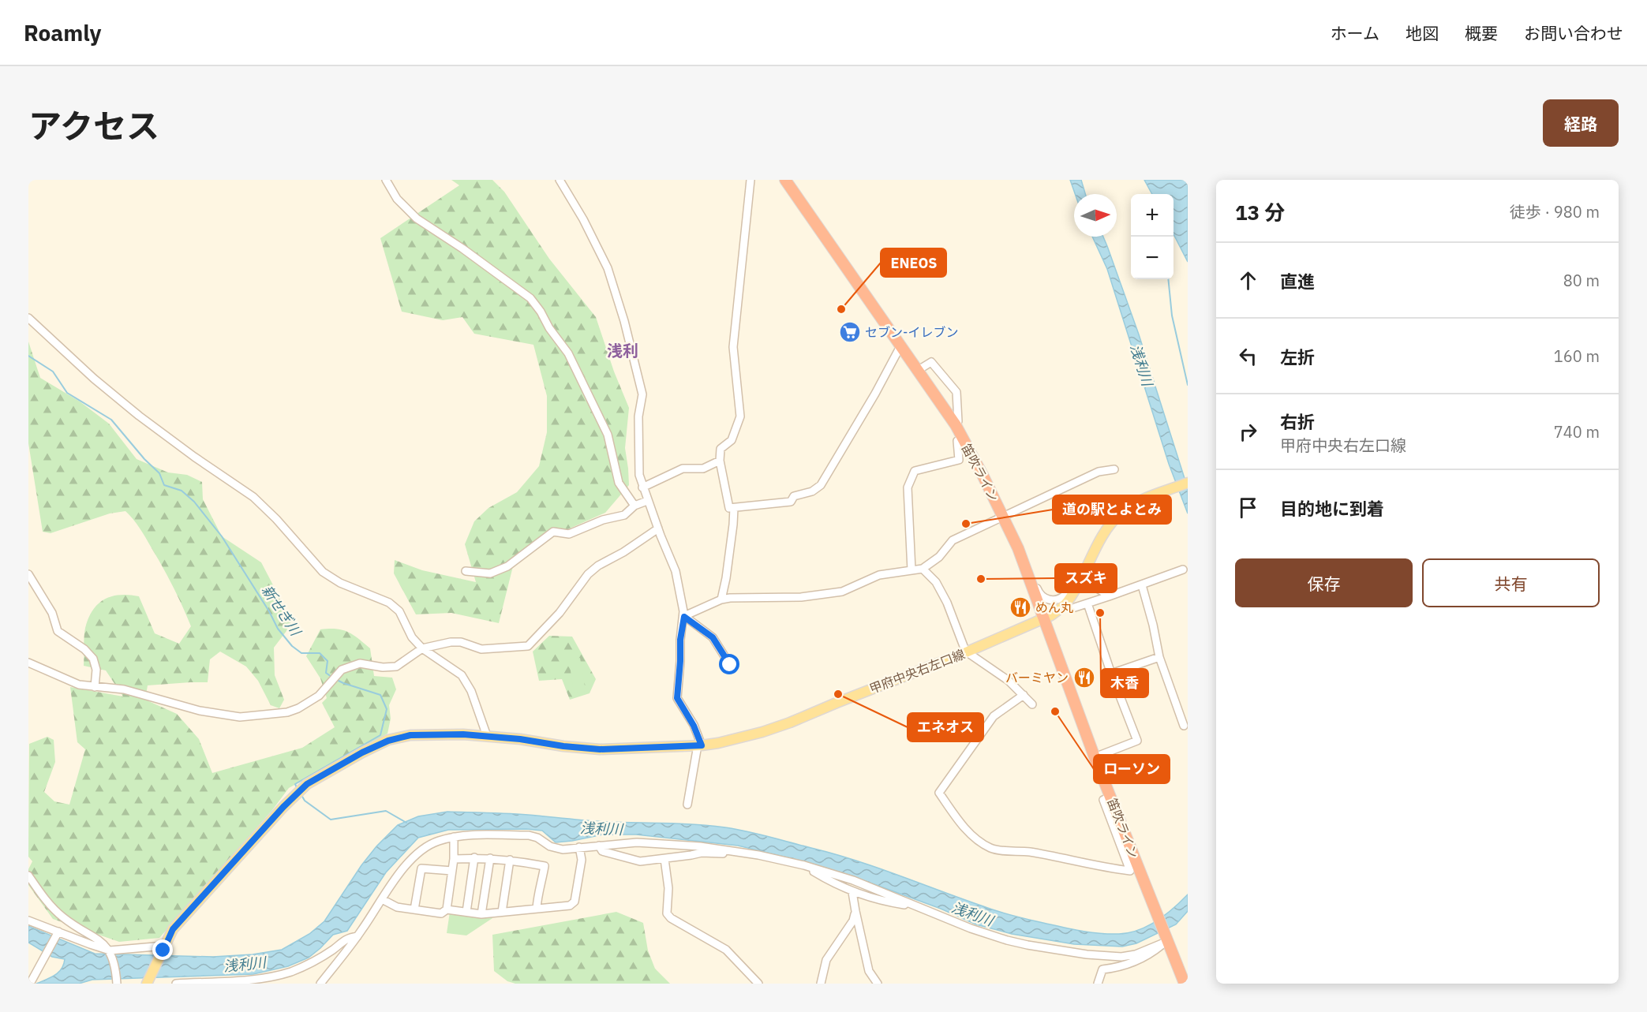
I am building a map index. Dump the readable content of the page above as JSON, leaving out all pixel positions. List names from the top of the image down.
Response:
{
  "streets": {
    "highway": ["笛吹ライン"],
    "main road": ["甲府中央右左口線"]
  },
  "crossings": [
    ["笛吹ライン", "甲府中央右左口線"]
  ],
  "districts": ["浅利"],
  "water": ["浅利川", "新せぎ川"],
  "places": {
    "other": [
      "ENEOS",
      "道の駅とよとみ",
      "スズキ",
      "木香",
      "エネオス",
      "ローソン"
    ],
    "supermarket": ["セブン-イレブン"],
    "restaurant": ["めん丸", "バーミヤン"]
  },
  "north": "right",
  "page": {
    "header": "Roamly",
    "nav": [
      "ホーム",
      "地図",
      "概要",
      "お問い合わせ"
    ],
    "title": "アクセス",
    "buttons": [
      "経路",
      ["保存", "共有"]
    ],
    "heading": ["13 分", "徒歩 · 980 m"],
    "map_buttons": ["+", "−"],
    "list": [
      ["直進", "80 m"],
      ["左折", "160 m"],
      ["右折", "甲府中央右左口線", "740 m"],
      "目的地に到着"
    ]
  }
}
